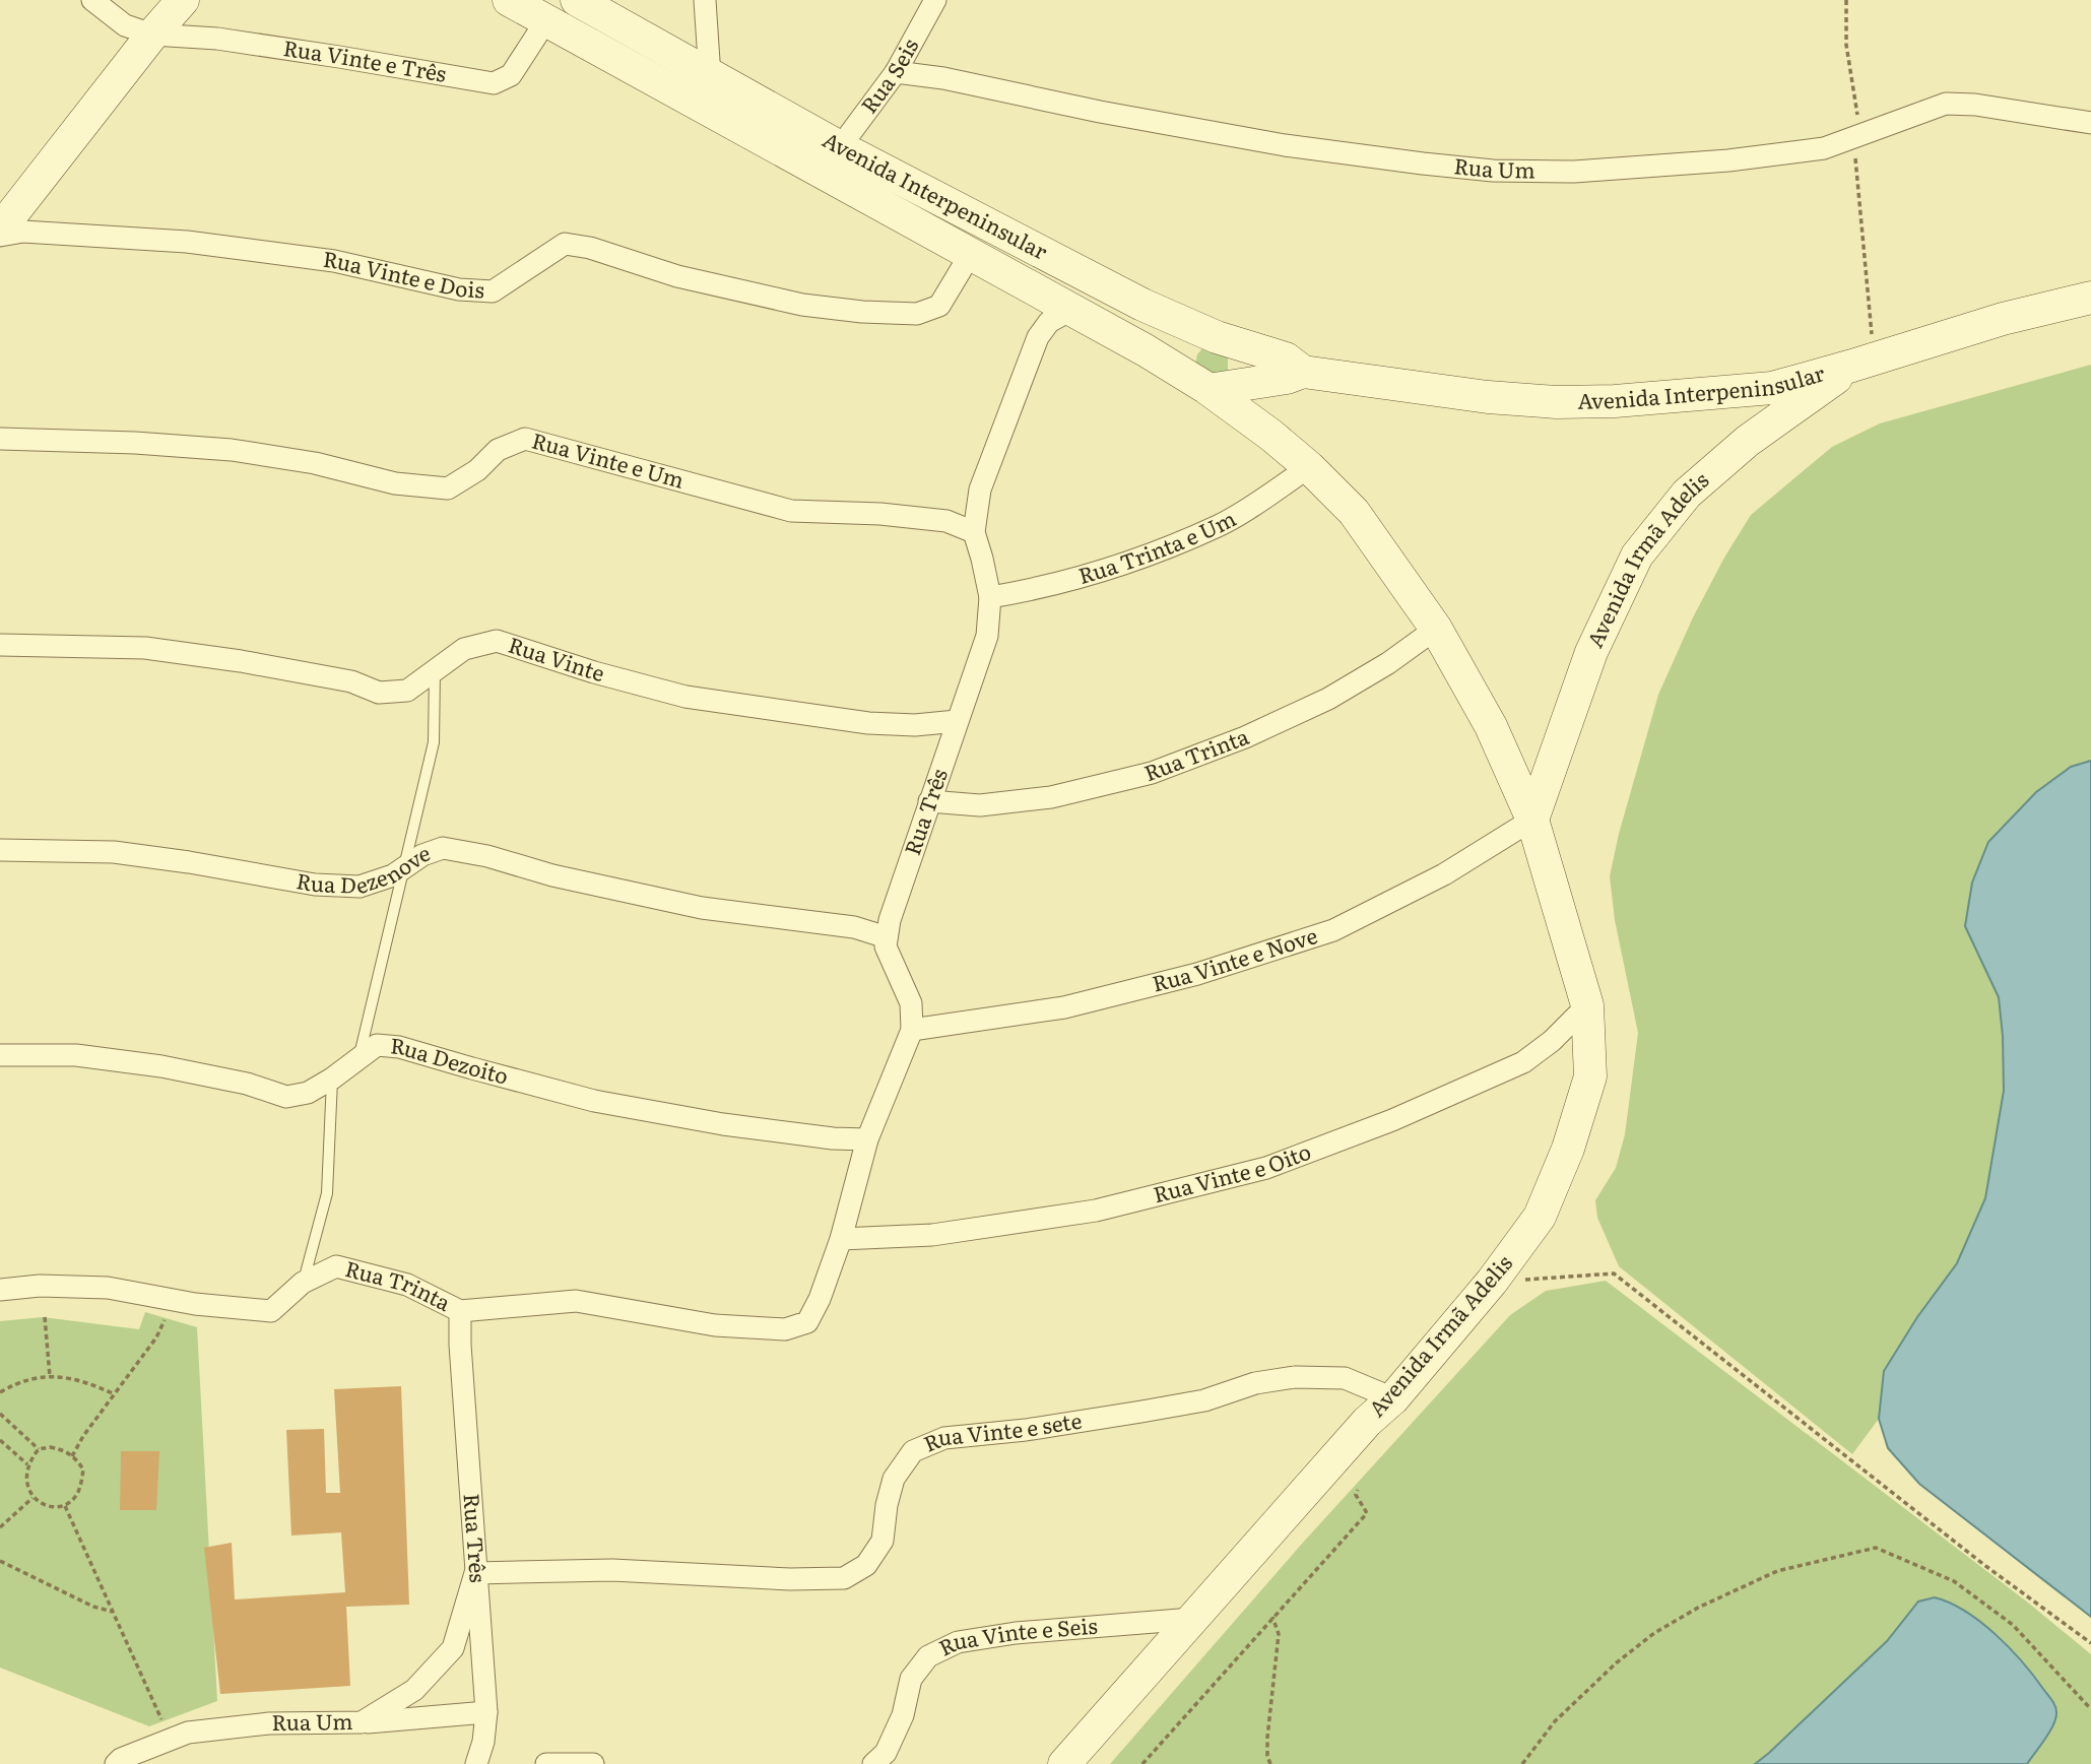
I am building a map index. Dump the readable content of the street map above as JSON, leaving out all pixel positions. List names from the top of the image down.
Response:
{
  "streets": {
    "street": [
      "Rua Vinte e Três",
      "Rua Seis",
      "Rua Um",
      "Avenida Interpeninsular",
      "Rua Vinte e Dois",
      "Rua Vinte e Um",
      "Rua Trinta e Um",
      "Avenida Irmã Adelis",
      "Rua Vinte",
      "Rua Trinta",
      "Rua Três",
      "Rua Dezenove",
      "Rua Vinte e Nove",
      "Rua Dezoito",
      "Rua Vinte e Oito",
      "Rua Vinte e sete",
      "Rua Vinte e Seis"
    ]
  },
  "crossings": [
    ["Rua Vinte e Três", "Avenida Interpeninsular"],
    ["Rua Seis", "Rua Um"],
    ["Rua Seis", "Avenida Interpeninsular"],
    ["Rua Um", "Rua Três"],
    ["Rua Um", "Rua Vinte e sete"],
    ["Avenida Interpeninsular", "Rua Vinte e Dois"],
    ["Avenida Interpeninsular", "Avenida Irmã Adelis"],
    ["Avenida Interpeninsular", "Rua Três"],
    ["Rua Vinte e Um", "Rua Três"],
    ["Rua Trinta e Um", "Avenida Irmã Adelis"],
    ["Rua Trinta e Um", "Rua Três"],
    ["Avenida Irmã Adelis", "Rua Trinta"],
    ["Avenida Irmã Adelis", "Rua Vinte e Nove"],
    ["Avenida Irmã Adelis", "Rua Vinte e Oito"],
    ["Avenida Irmã Adelis", "Rua Vinte e sete"],
    ["Avenida Irmã Adelis", "Rua Vinte e Seis"],
    ["Rua Vinte", "Rua Três"],
    ["Rua Trinta", "Rua Três"],
    ["Rua Trinta", "Rua Vinte e Oito"],
    ["Rua Três", "Rua Dezenove"],
    ["Rua Três", "Rua Vinte e sete"]
  ]
}
